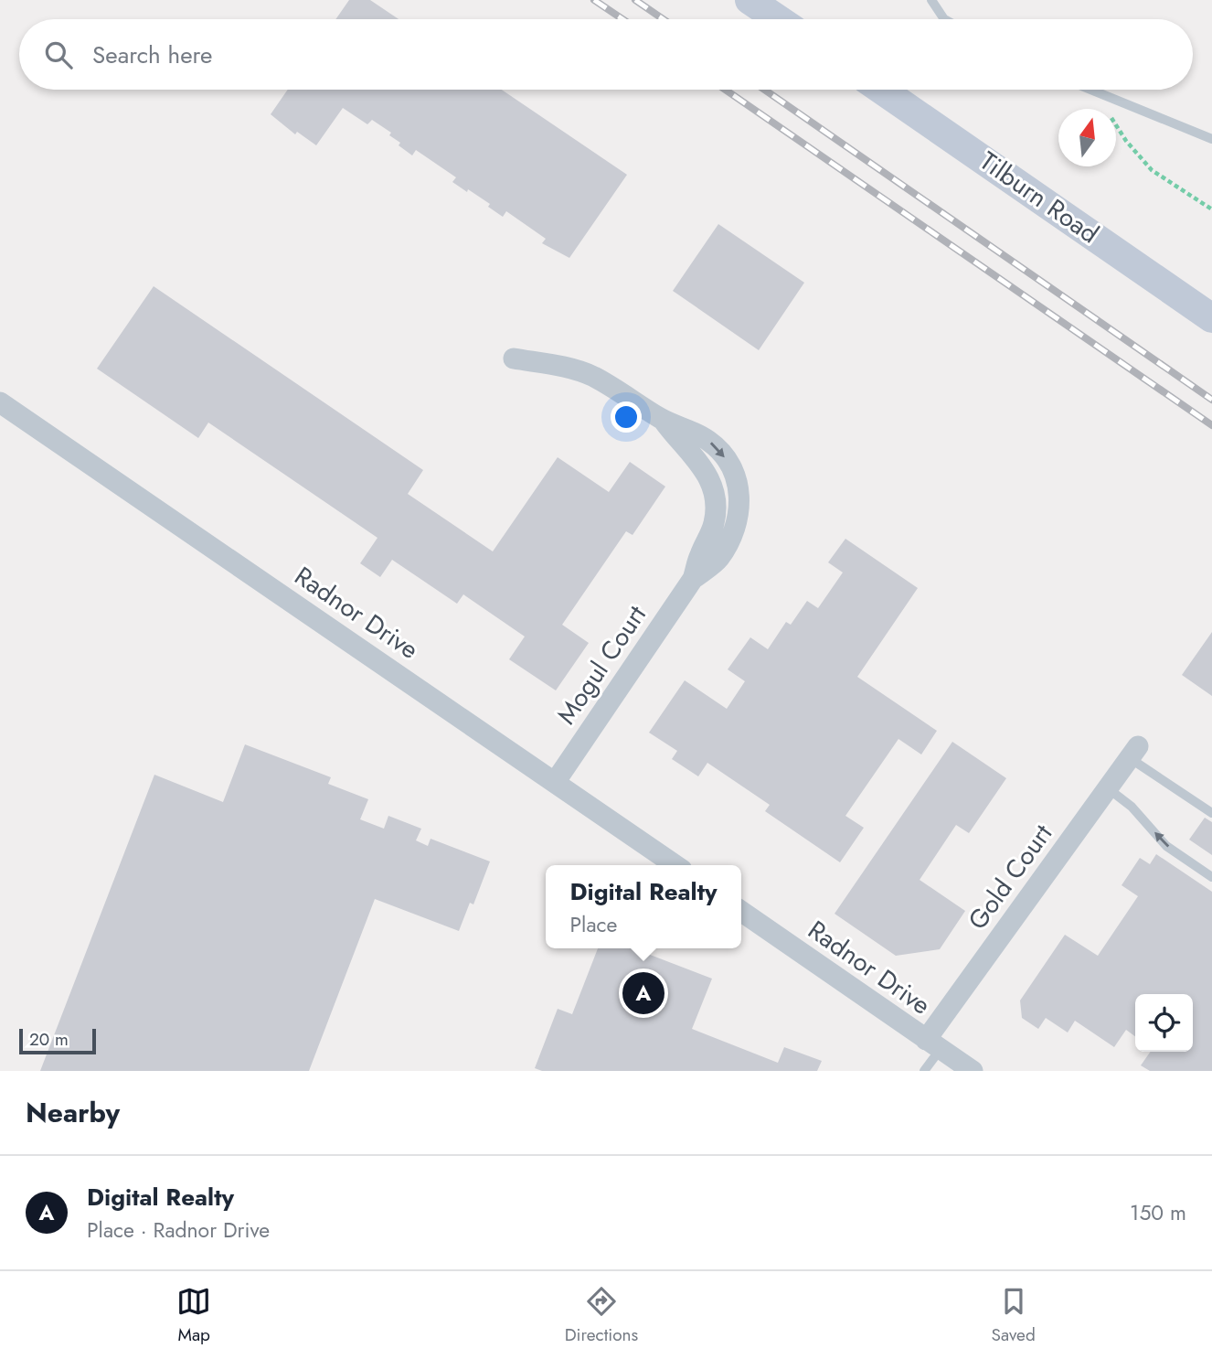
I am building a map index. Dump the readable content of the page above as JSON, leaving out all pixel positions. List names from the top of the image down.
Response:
{
  "streets": {
    "street": [
      "Tilburn Road",
      "Radnor Drive",
      "Mogul Court",
      "Gold Court"
    ]
  },
  "crossings": [
    ["Radnor Drive", "Mogul Court"],
    ["Radnor Drive", "Gold Court"]
  ],
  "scale_bar": "20 m",
  "north": "top",
  "page": {
    "search": "Search here",
    "popup": ["Digital Realty", "Place"],
    "pins": "A",
    "scale": "20 m",
    "heading": "Nearby",
    "list": [
      {
        "mark": "A",
        "name": "Digital Realty",
        "note": "Place · Radnor Drive",
        "value": "150 m"
      }
    ],
    "nav": ["Map", "Directions", "Saved"]
  }
}
